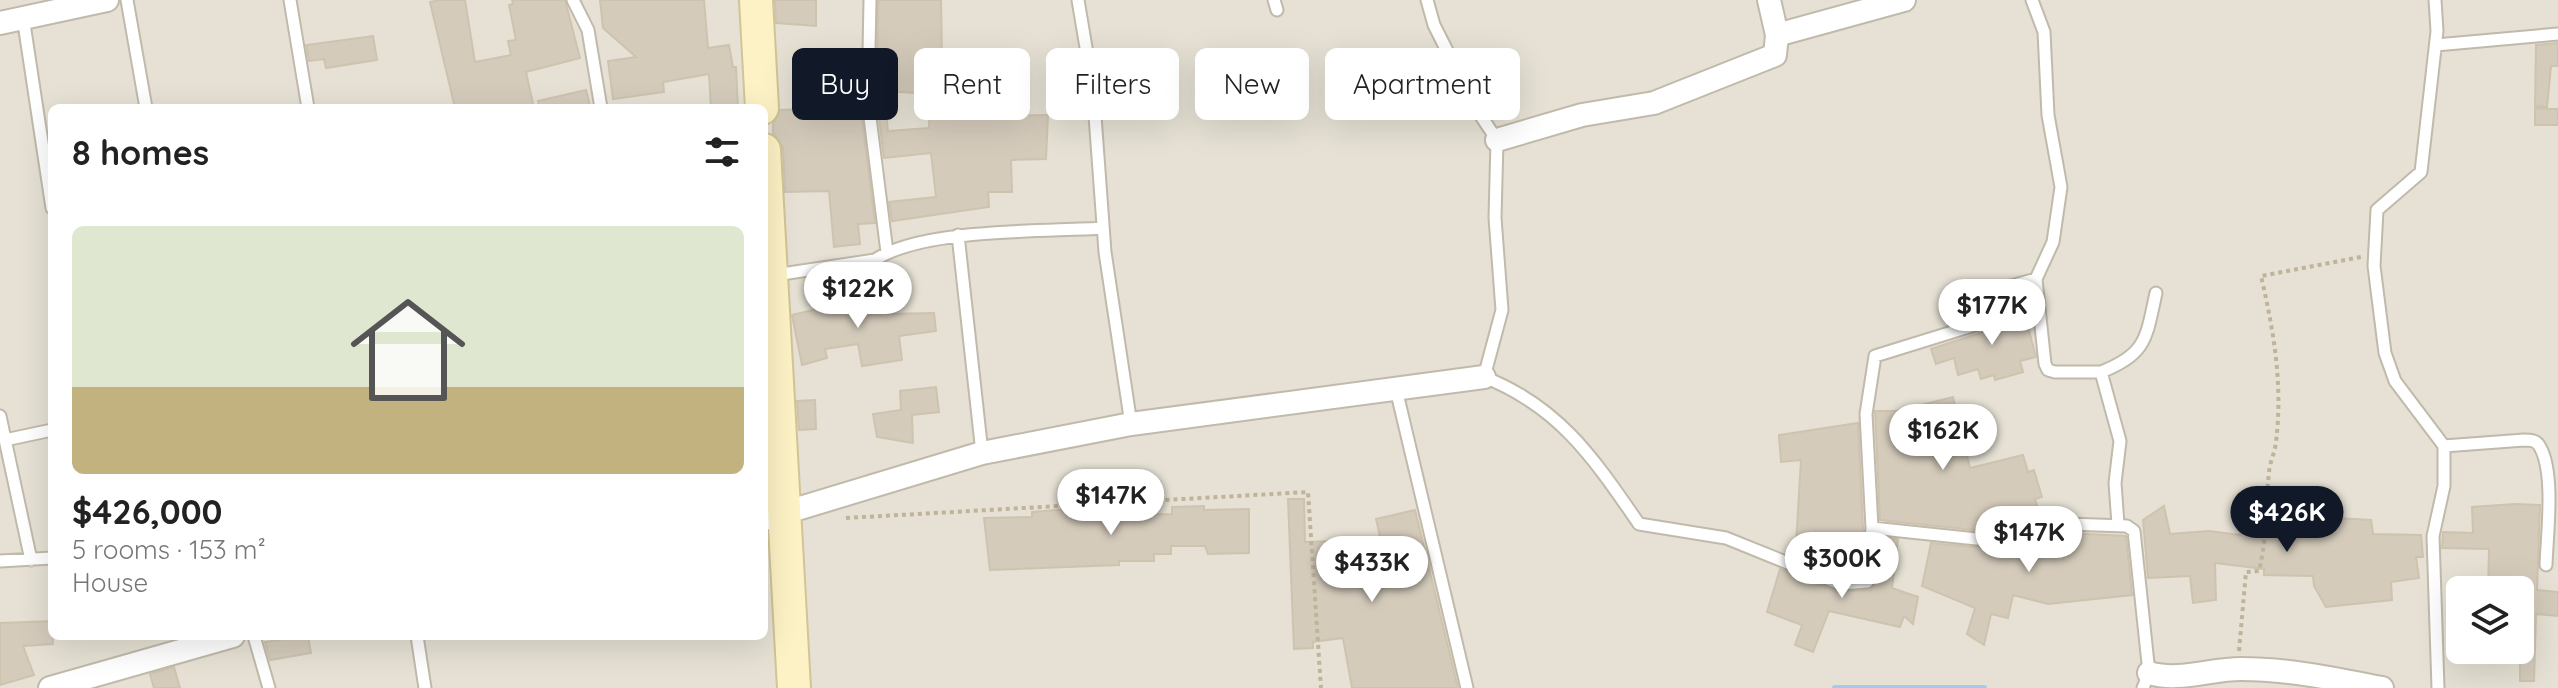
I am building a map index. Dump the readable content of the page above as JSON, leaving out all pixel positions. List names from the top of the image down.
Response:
{
  "page": {
    "chip": [
      "Buy",
      "Rent",
      "Filters",
      "New",
      "Apartment"
    ],
    "heading": "8 homes",
    "list": [
      {
        "name": "$426,000",
        "note": "5 rooms · 153 m² · House"
      }
    ],
    "price": [
      "$122K",
      "$177K",
      "$162K",
      "$147K",
      "$426K",
      "$147K",
      "$300K",
      "$433K"
    ]
  }
}
